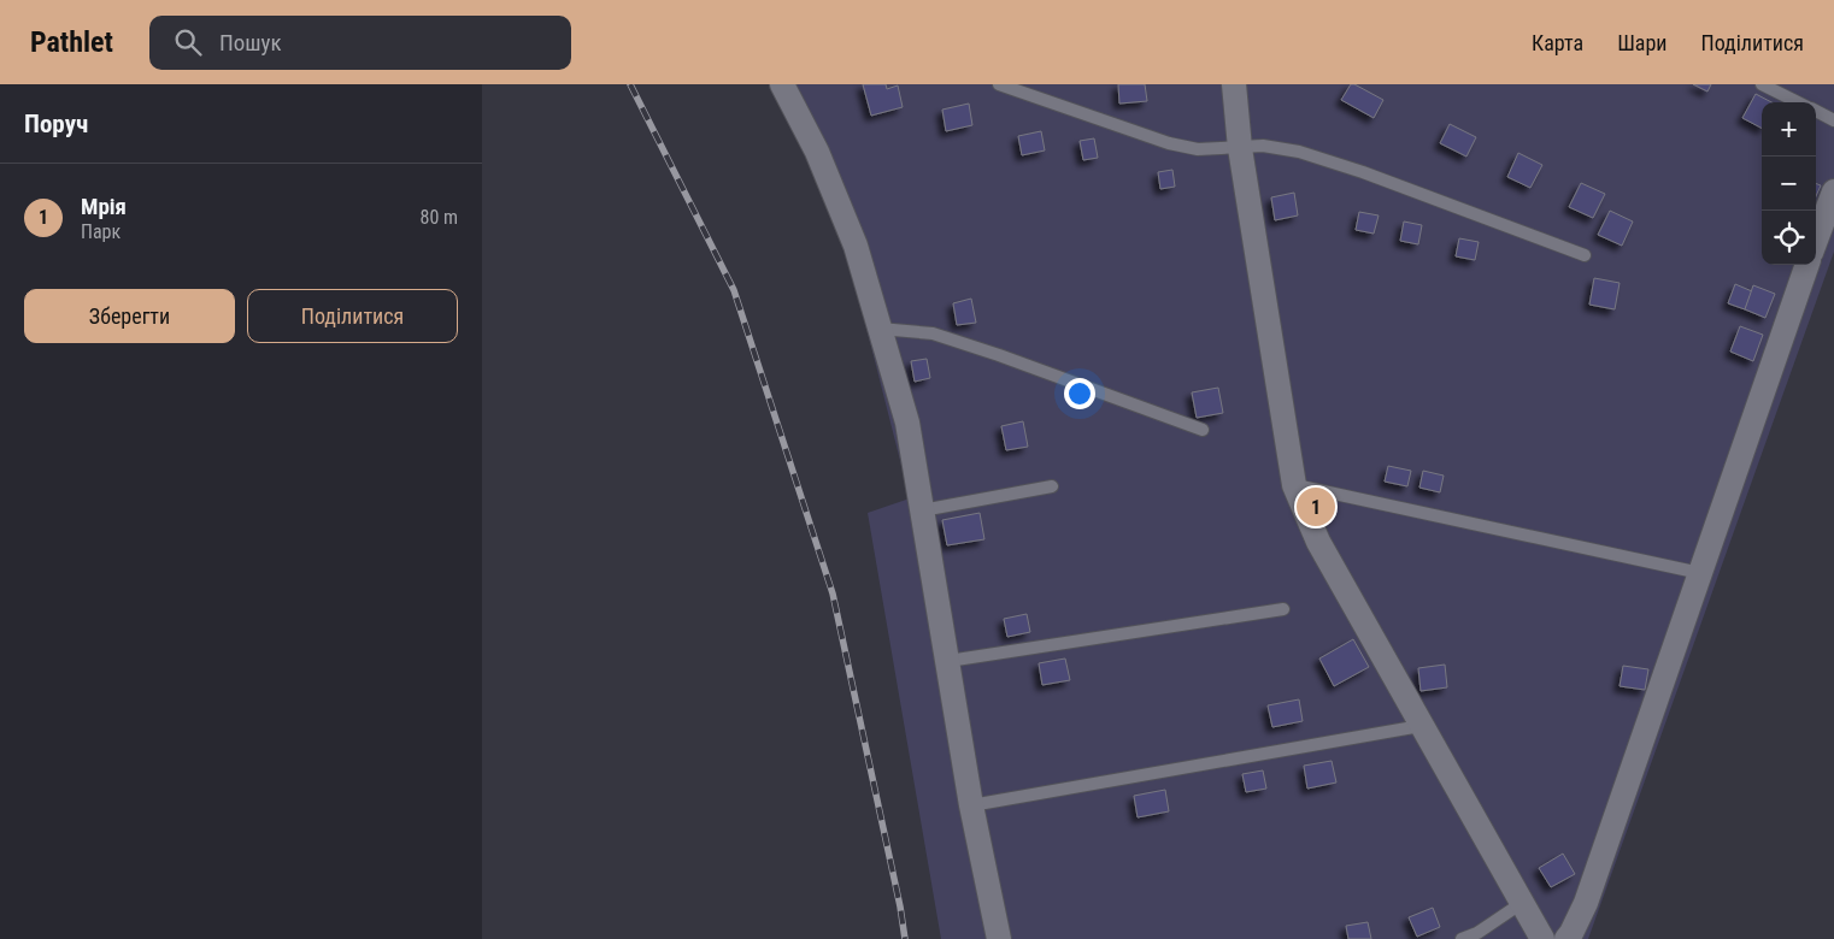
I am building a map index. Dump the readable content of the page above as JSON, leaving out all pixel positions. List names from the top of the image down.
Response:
{
  "page": {
    "header": "Pathlet",
    "search": "Пошук",
    "nav": ["Карта", "Шари", "Поділитися"],
    "heading": "Поруч",
    "map_buttons": ["+", "−"],
    "list": [
      {
        "mark": "1",
        "name": "Мрія",
        "note": "Парк",
        "value": "80 m"
      }
    ],
    "buttons": ["Зберегти", "Поділитися"],
    "pins": "1"
  }
}
